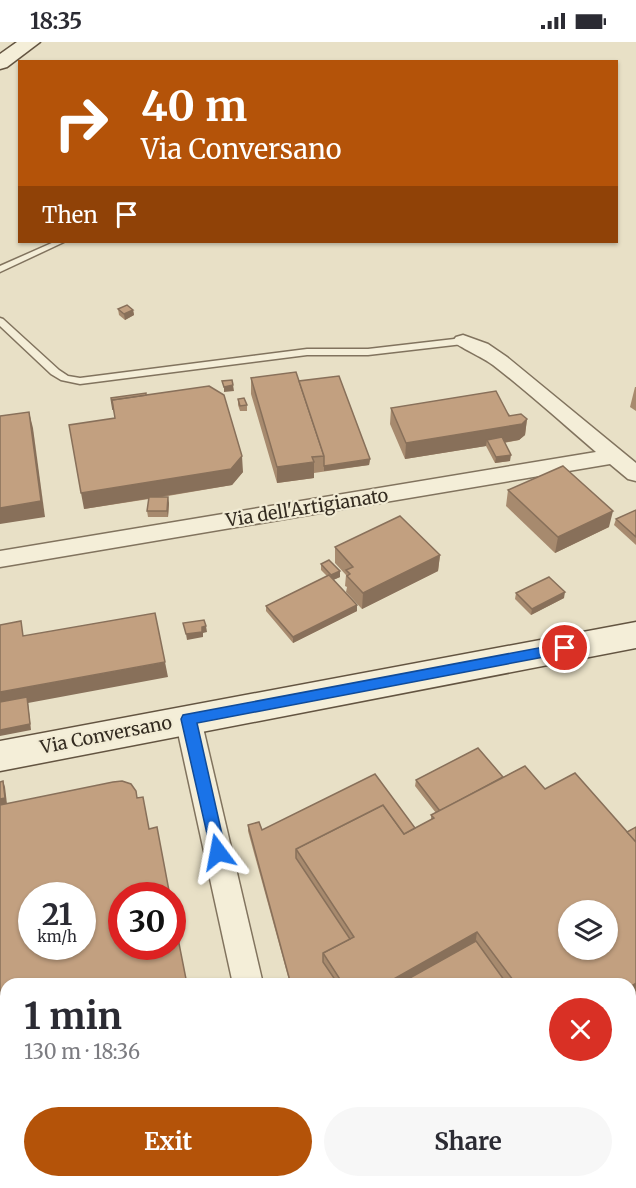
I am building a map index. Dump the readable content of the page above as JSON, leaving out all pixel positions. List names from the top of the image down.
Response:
{
  "streets": {
    "street": ["Via dell'Artigianato", "Via Conversano"]
  },
  "page": {
    "status": "18:35",
    "turn": ["40 m", "Via Conversano"],
    "then": "Then",
    "speed": "21 km/h",
    "limit": "30",
    "heading": ["1 min", "130 m · 18:36"],
    "buttons": ["Exit", "Share"]
  }
}
